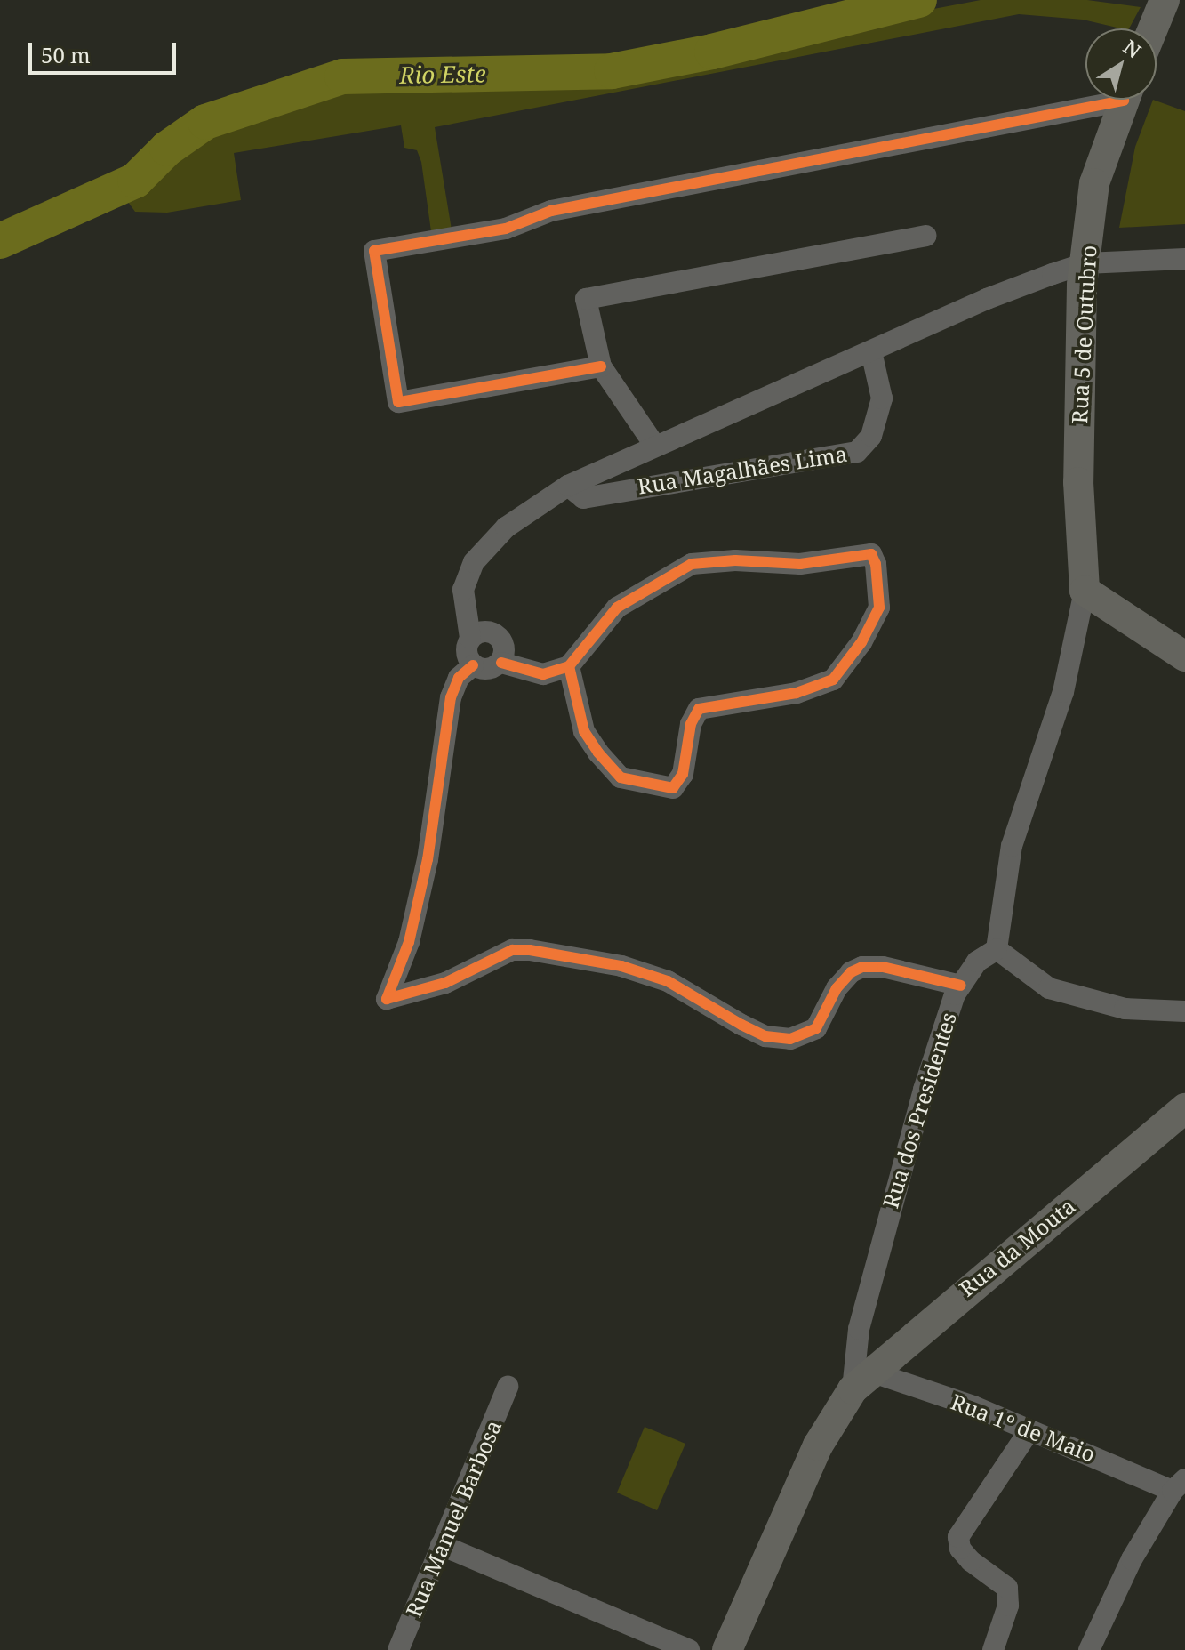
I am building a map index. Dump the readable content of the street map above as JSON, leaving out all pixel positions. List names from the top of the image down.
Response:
{
  "streets": {
    "main road": ["Rua 5 de Outubro", "Rua da Mouta"],
    "street": [
      "Rua Magalhães Lima",
      "Rua dos Presidentes",
      "Rua 1º de Maio",
      "Rua Manuel Barbosa"
    ]
  },
  "crossings": [
    ["Rua 5 de Outubro", "Rua Magalhães Lima"],
    ["Rua dos Presidentes", "Rua da Mouta"],
    ["Rua dos Presidentes", "Rua 1º de Maio"],
    ["Rua da Mouta", "Rua 1º de Maio"]
  ],
  "water": ["Rio Este"],
  "scale_bar": "50 m",
  "north": "top right"
}
